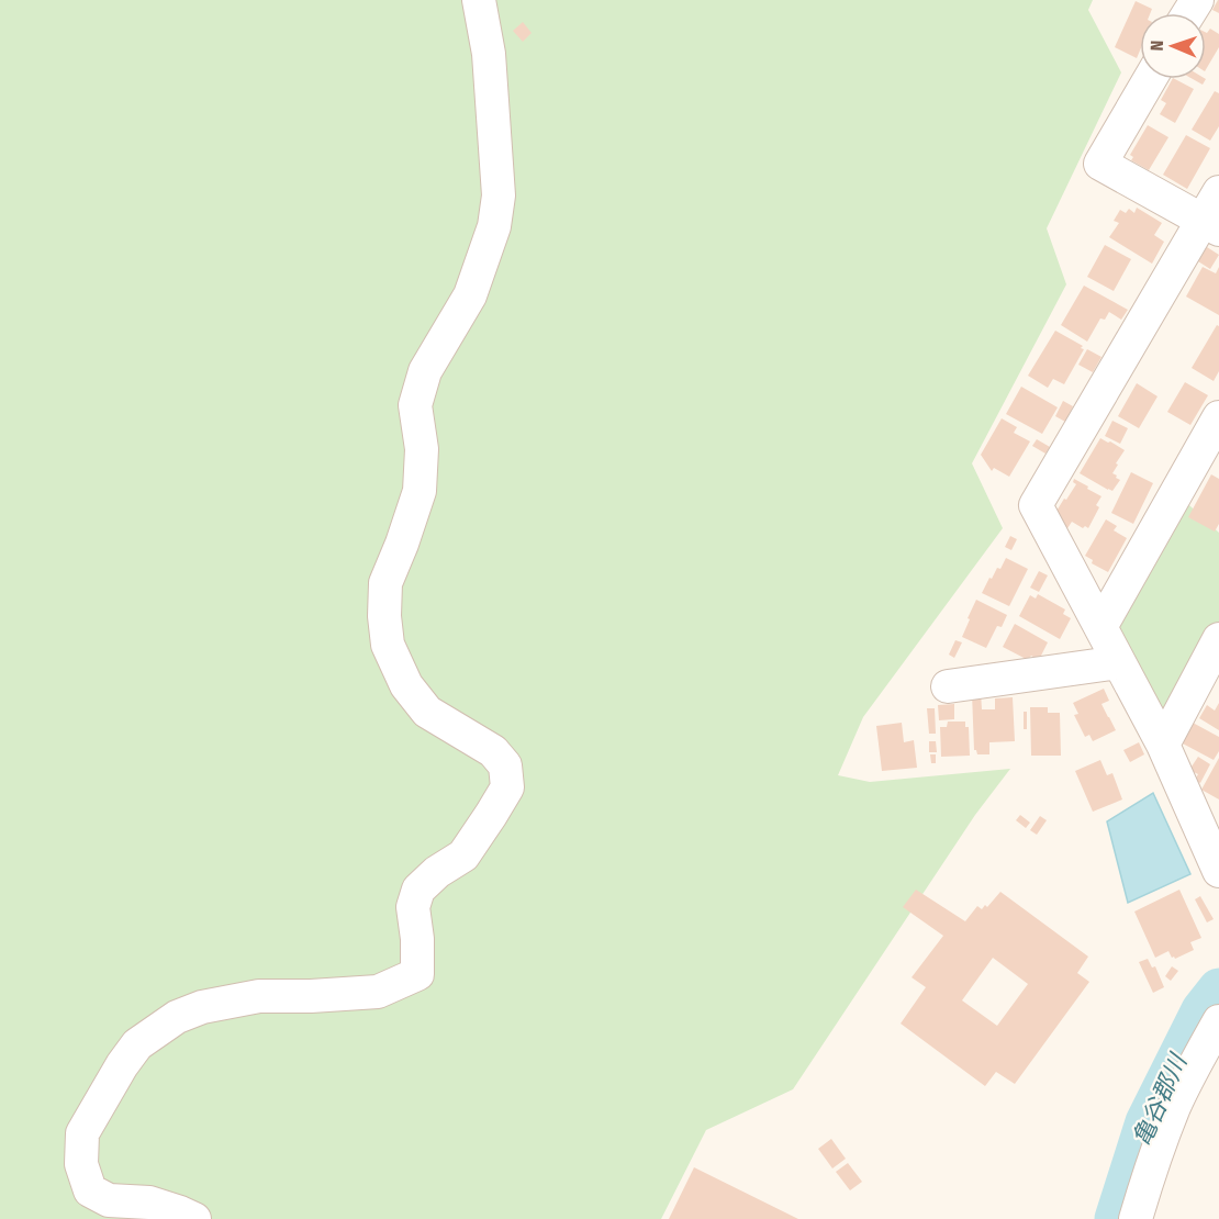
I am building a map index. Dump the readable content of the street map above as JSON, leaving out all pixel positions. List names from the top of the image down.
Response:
{
  "water": ["亀谷郡川"],
  "north": "left"
}
